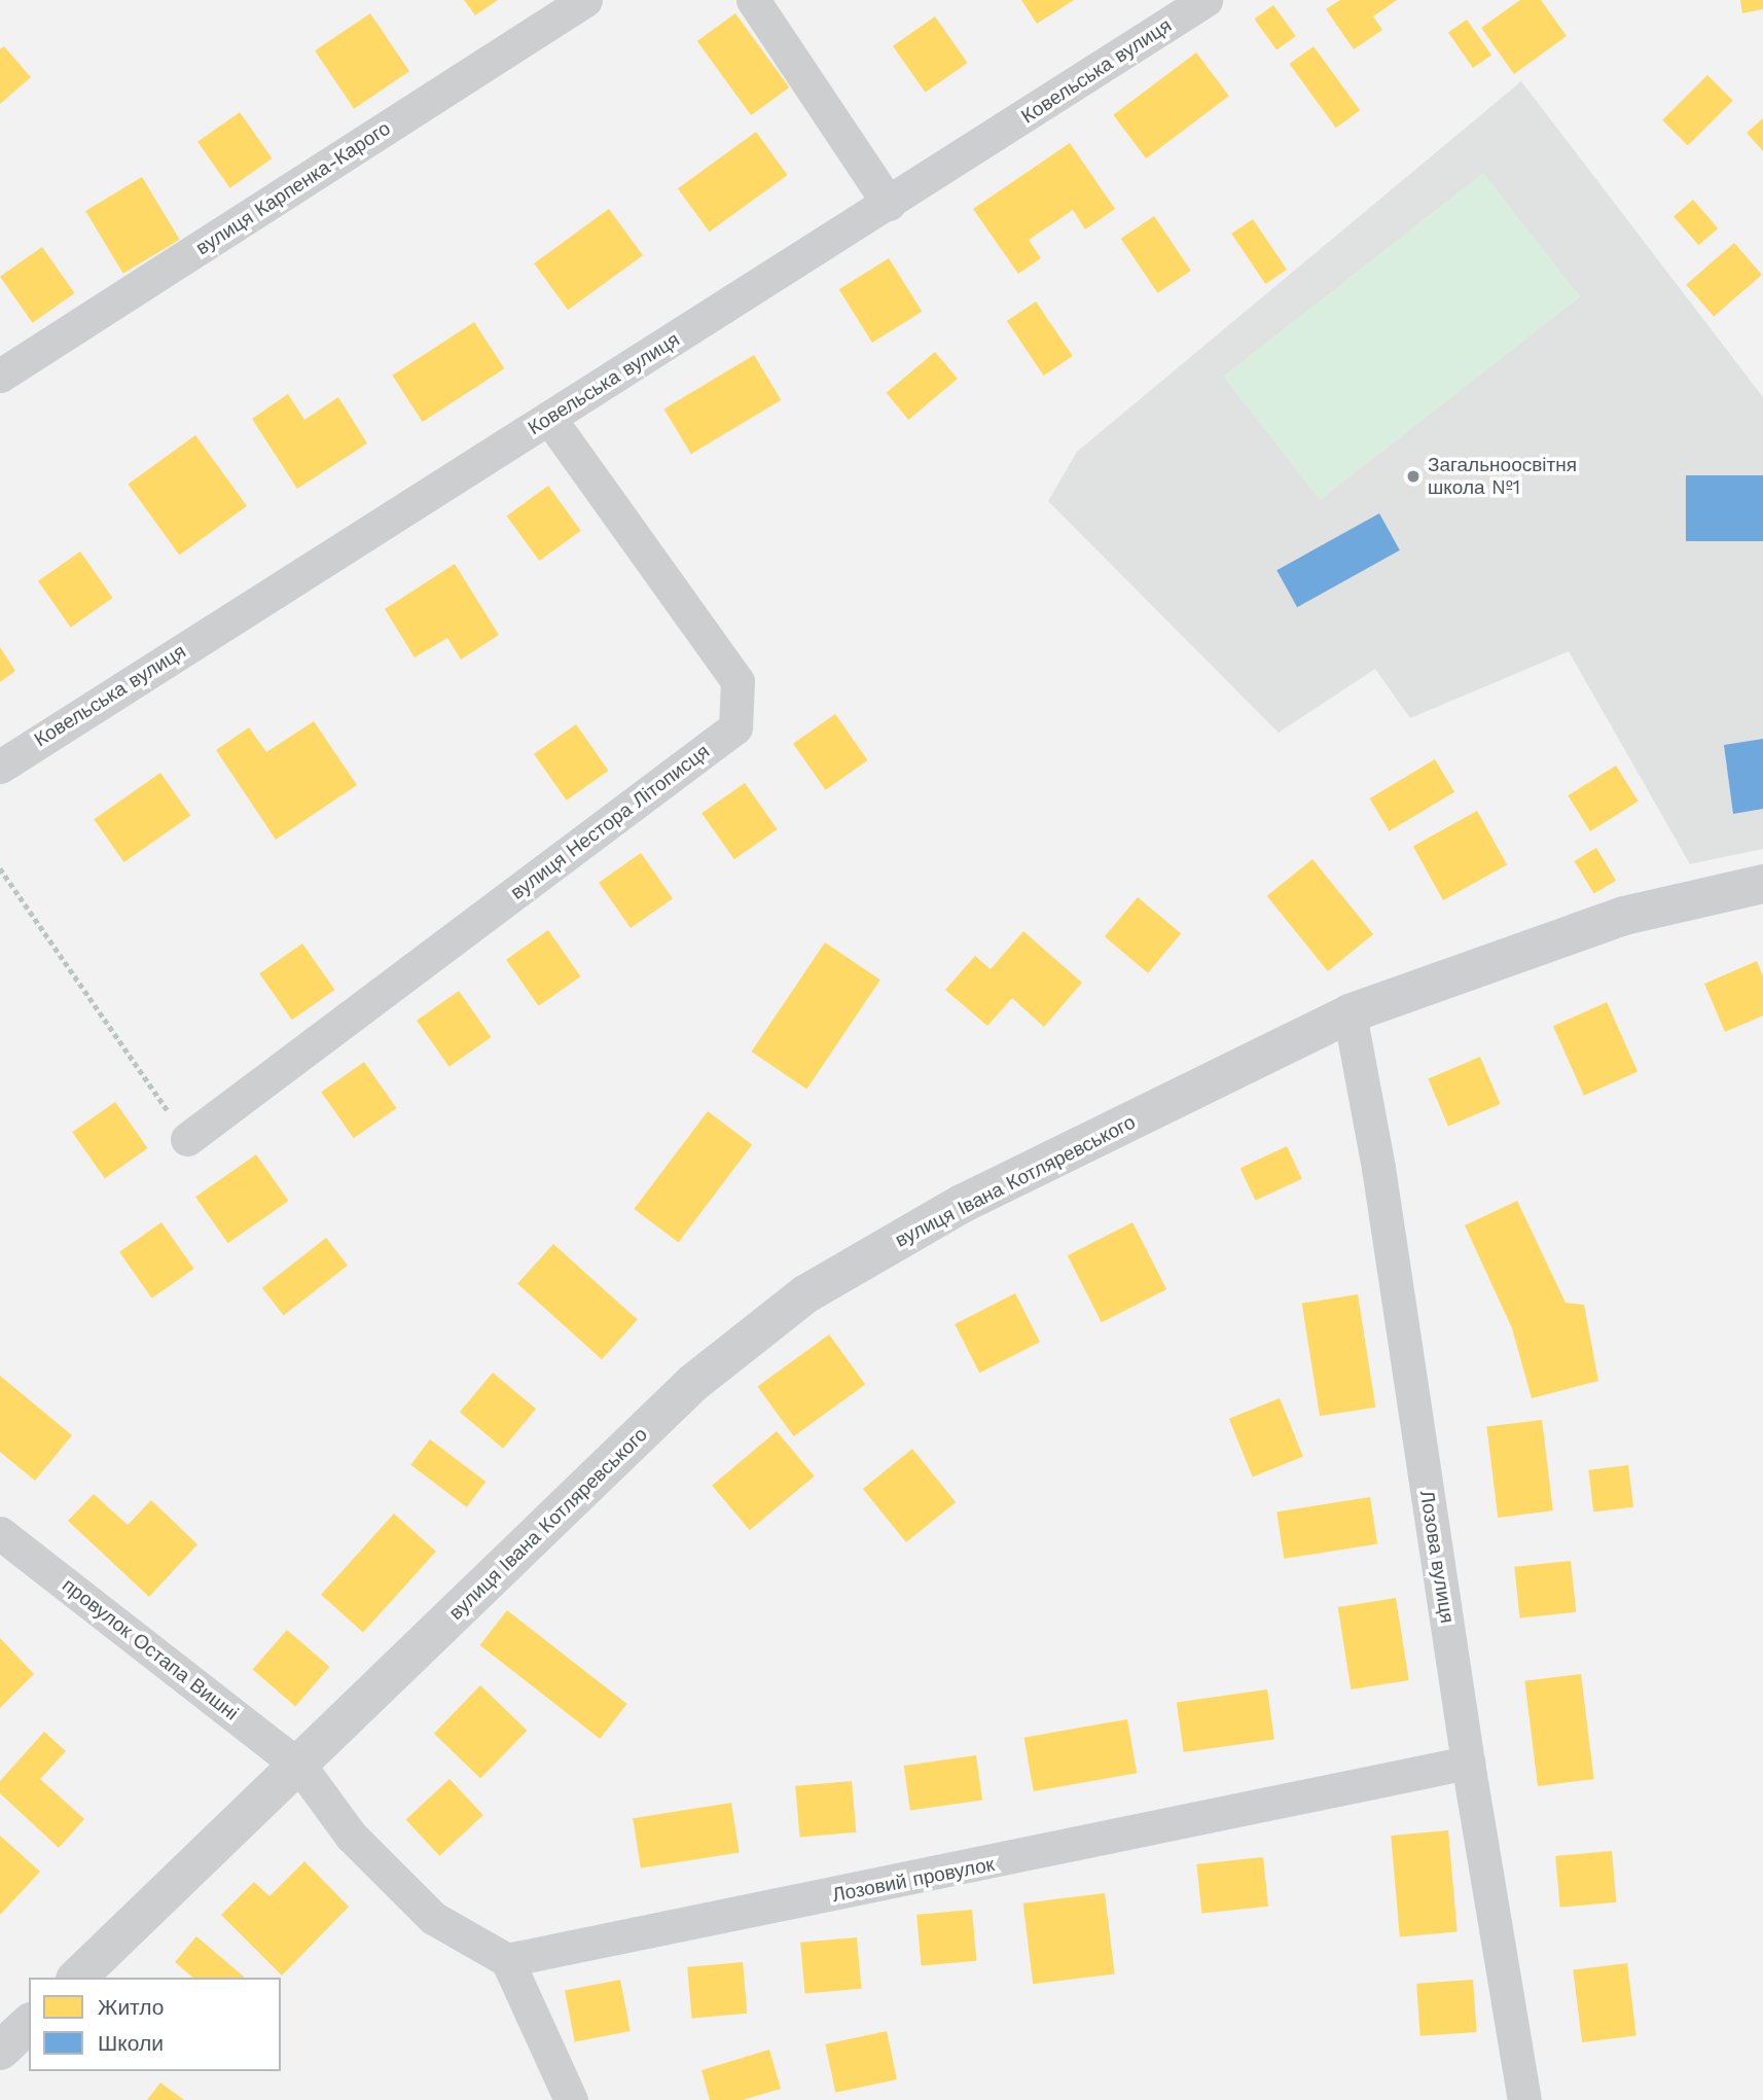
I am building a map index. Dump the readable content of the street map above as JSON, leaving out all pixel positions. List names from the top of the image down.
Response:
{
  "streets": {
    "street": [
      "Ковельська вулиця",
      "вулиця Карпенка-Карого",
      "вулиця Нестора Літописця",
      "вулиця Івана Котляревського",
      "Лозова вулиця",
      "провулок Остапа Вишні",
      "Лозовий провулок"
    ]
  },
  "crossings": [
    ["Ковельська вулиця", "вулиця Нестора Літописця"],
    ["вулиця Івана Котляревського", "Лозова вулиця"],
    ["вулиця Івана Котляревського", "провулок Остапа Вишні"],
    ["Лозова вулиця", "Лозовий провулок"],
    ["провулок Остапа Вишні", "Лозовий провулок"]
  ],
  "places": ["Загальноосвітня школа №1"],
  "legend": ["Житло", "Школи"]
}
